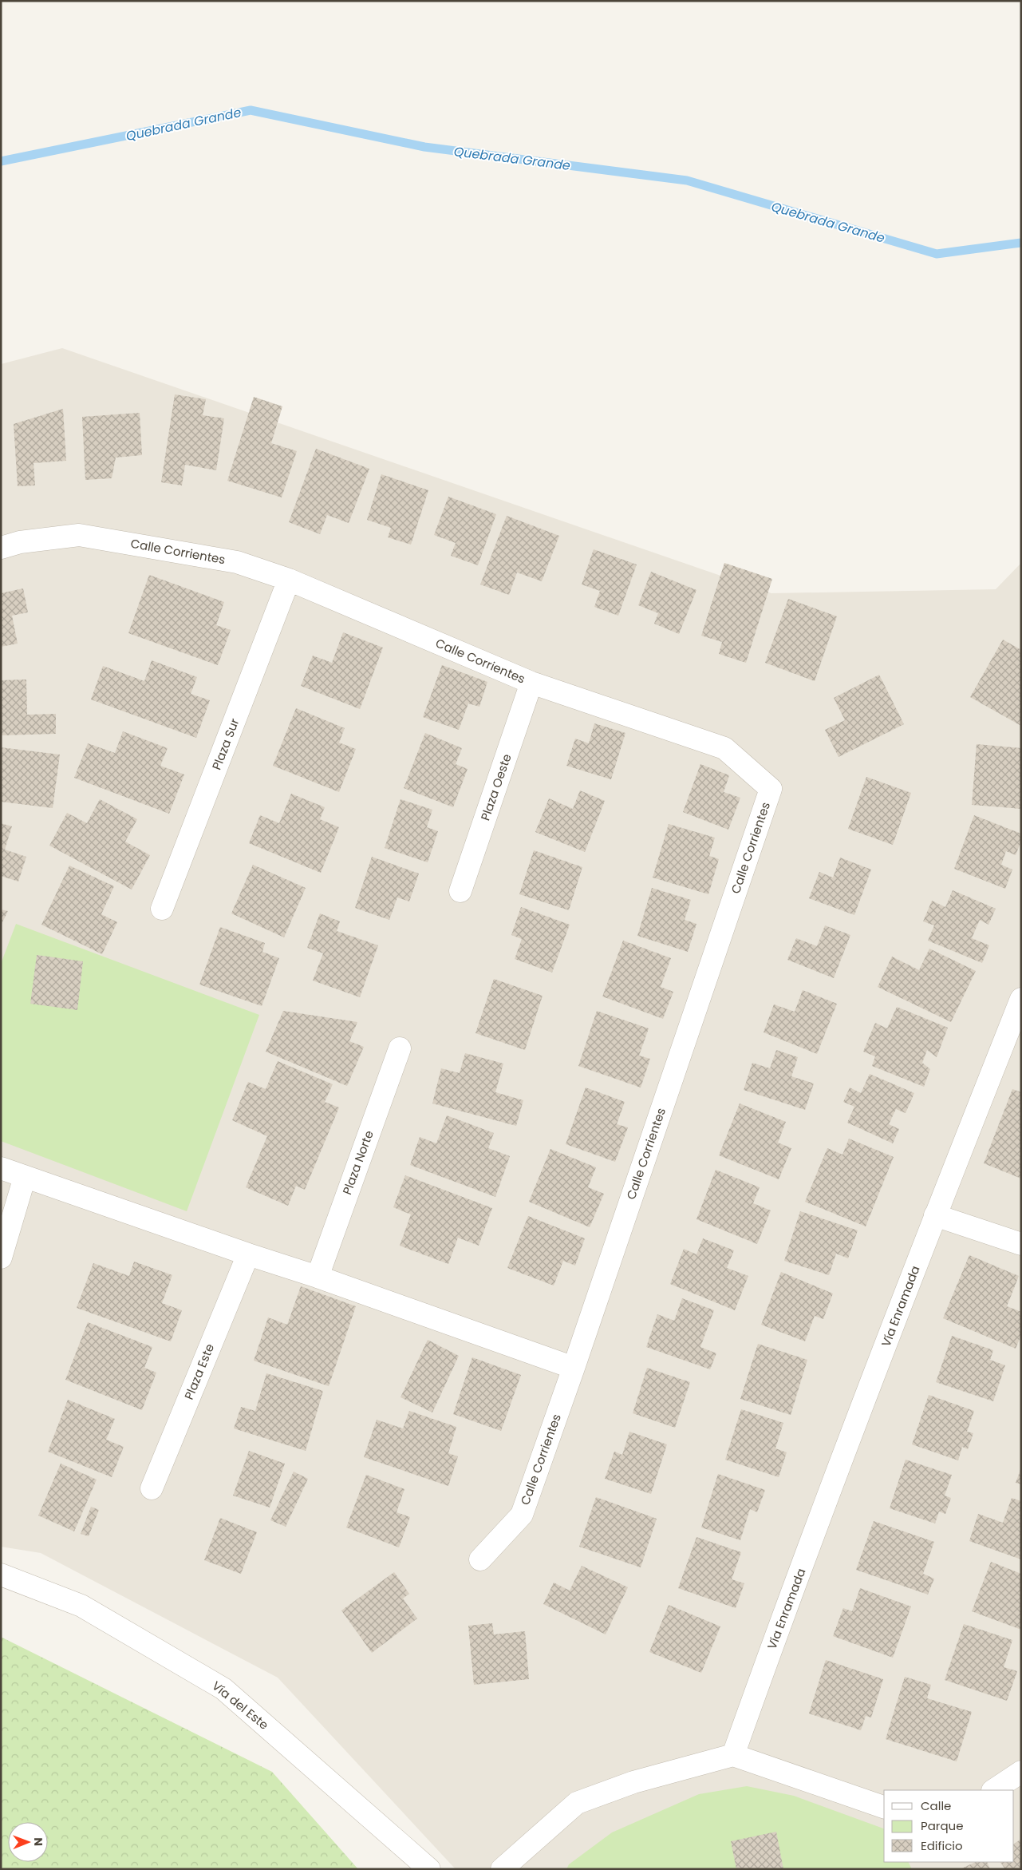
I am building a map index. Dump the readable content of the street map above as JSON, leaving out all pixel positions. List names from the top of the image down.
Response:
{
  "streets": {
    "street": [
      "Calle Corrientes",
      "Plaza Sur",
      "Plaza Oeste",
      "Plaza Norte",
      "Vía Enramada",
      "Plaza Este",
      "Vía del Este"
    ]
  },
  "crossings": [
    ["Calle Corrientes", "Plaza Sur"],
    ["Calle Corrientes", "Plaza Oeste"]
  ],
  "water": ["Quebrada Grande"],
  "legend": ["Calle", "Parque", "Edificio"],
  "north": "right"
}
